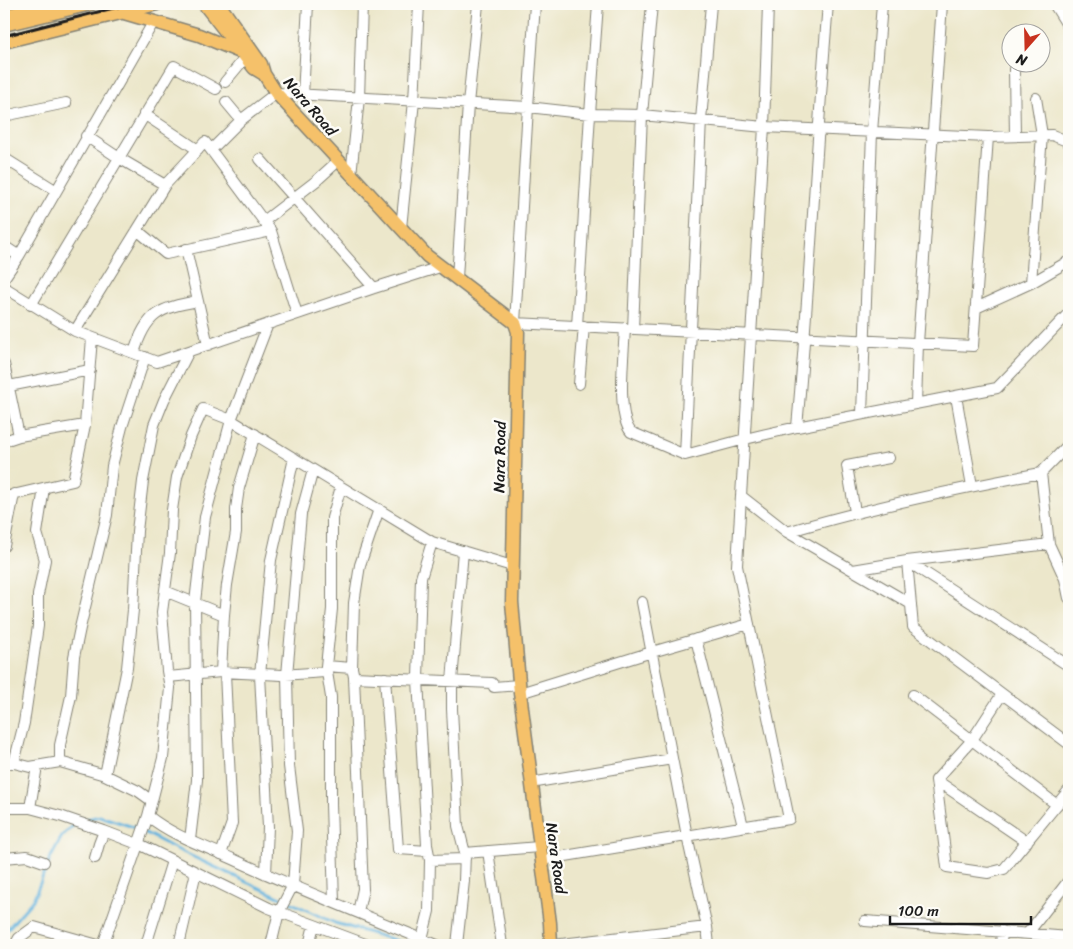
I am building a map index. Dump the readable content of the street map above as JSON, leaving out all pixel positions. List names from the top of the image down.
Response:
{
  "streets": {
    "main road": ["Nara Road"]
  },
  "scale_bar": "100 m",
  "north": "bottom"
}
